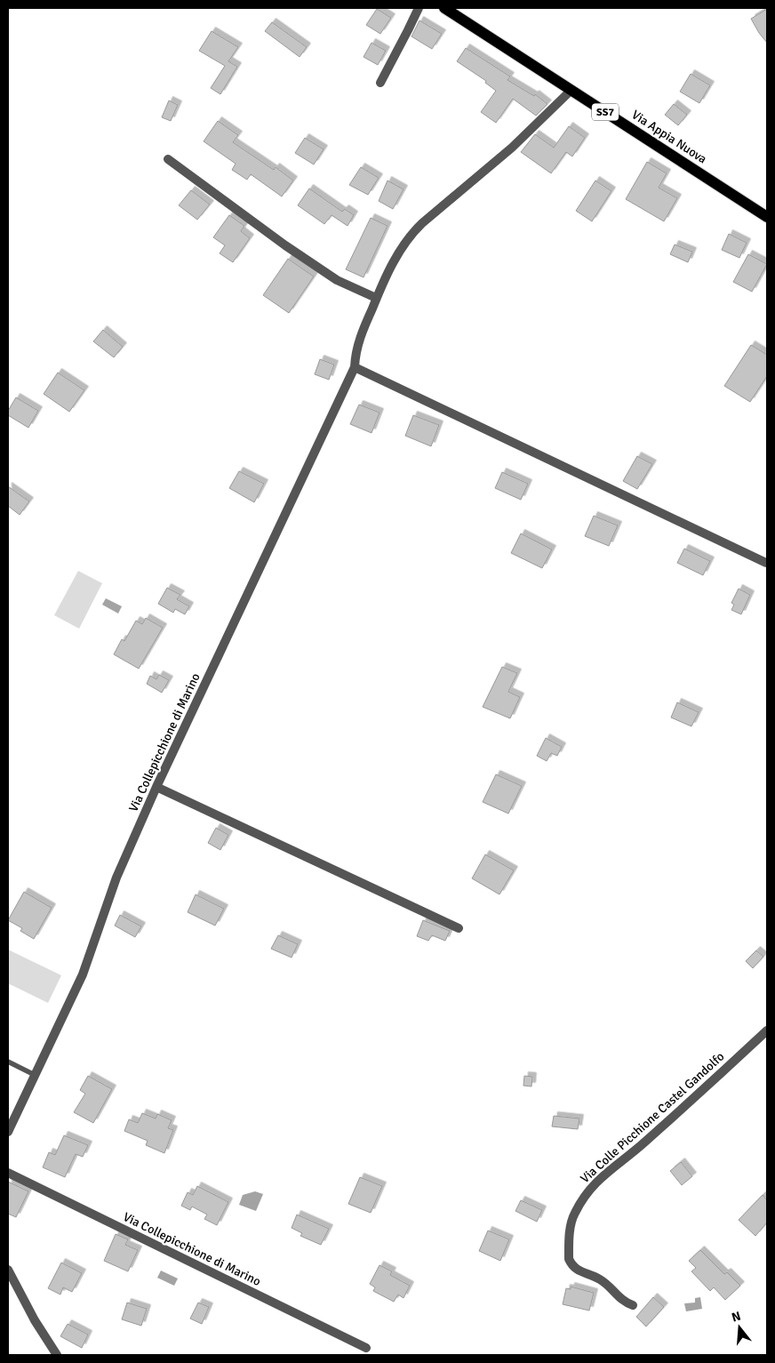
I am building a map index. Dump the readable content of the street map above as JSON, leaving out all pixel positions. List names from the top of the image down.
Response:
{
  "streets": {
    "main road": ["SS7", "Via Appia Nuova"],
    "street": ["Via Collepicchione di Marino", "Via Colle Picchione Castel Gandolfo"]
  },
  "crossings": [
    ["Via Appia Nuova", "Via Collepicchione di Marino"]
  ],
  "north": "top"
}
